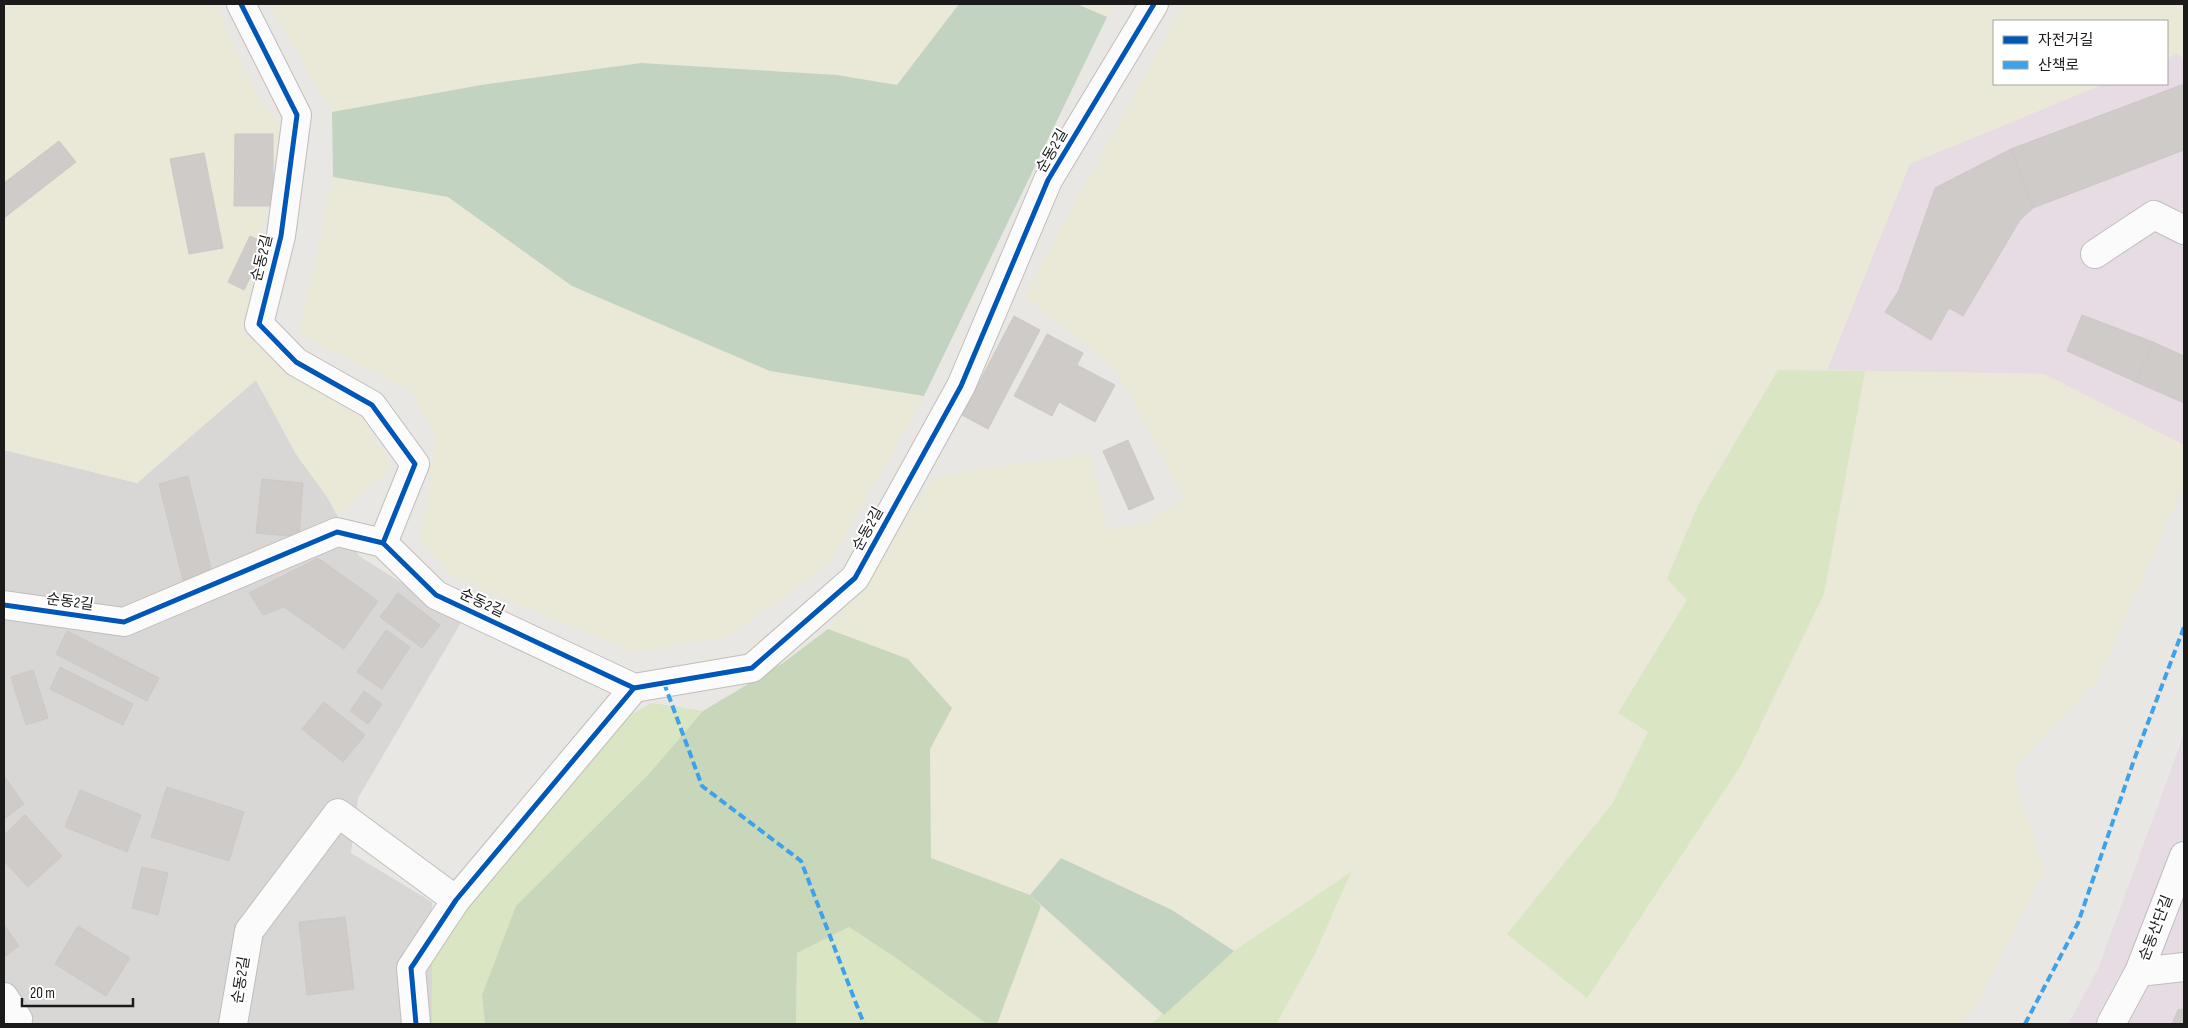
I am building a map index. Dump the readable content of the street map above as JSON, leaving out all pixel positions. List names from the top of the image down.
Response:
{
  "streets": {
    "street": ["순동2길", "순동산단길"]
  },
  "legend": ["자전거길", "산책로"],
  "scale_bar": "20 m"
}
